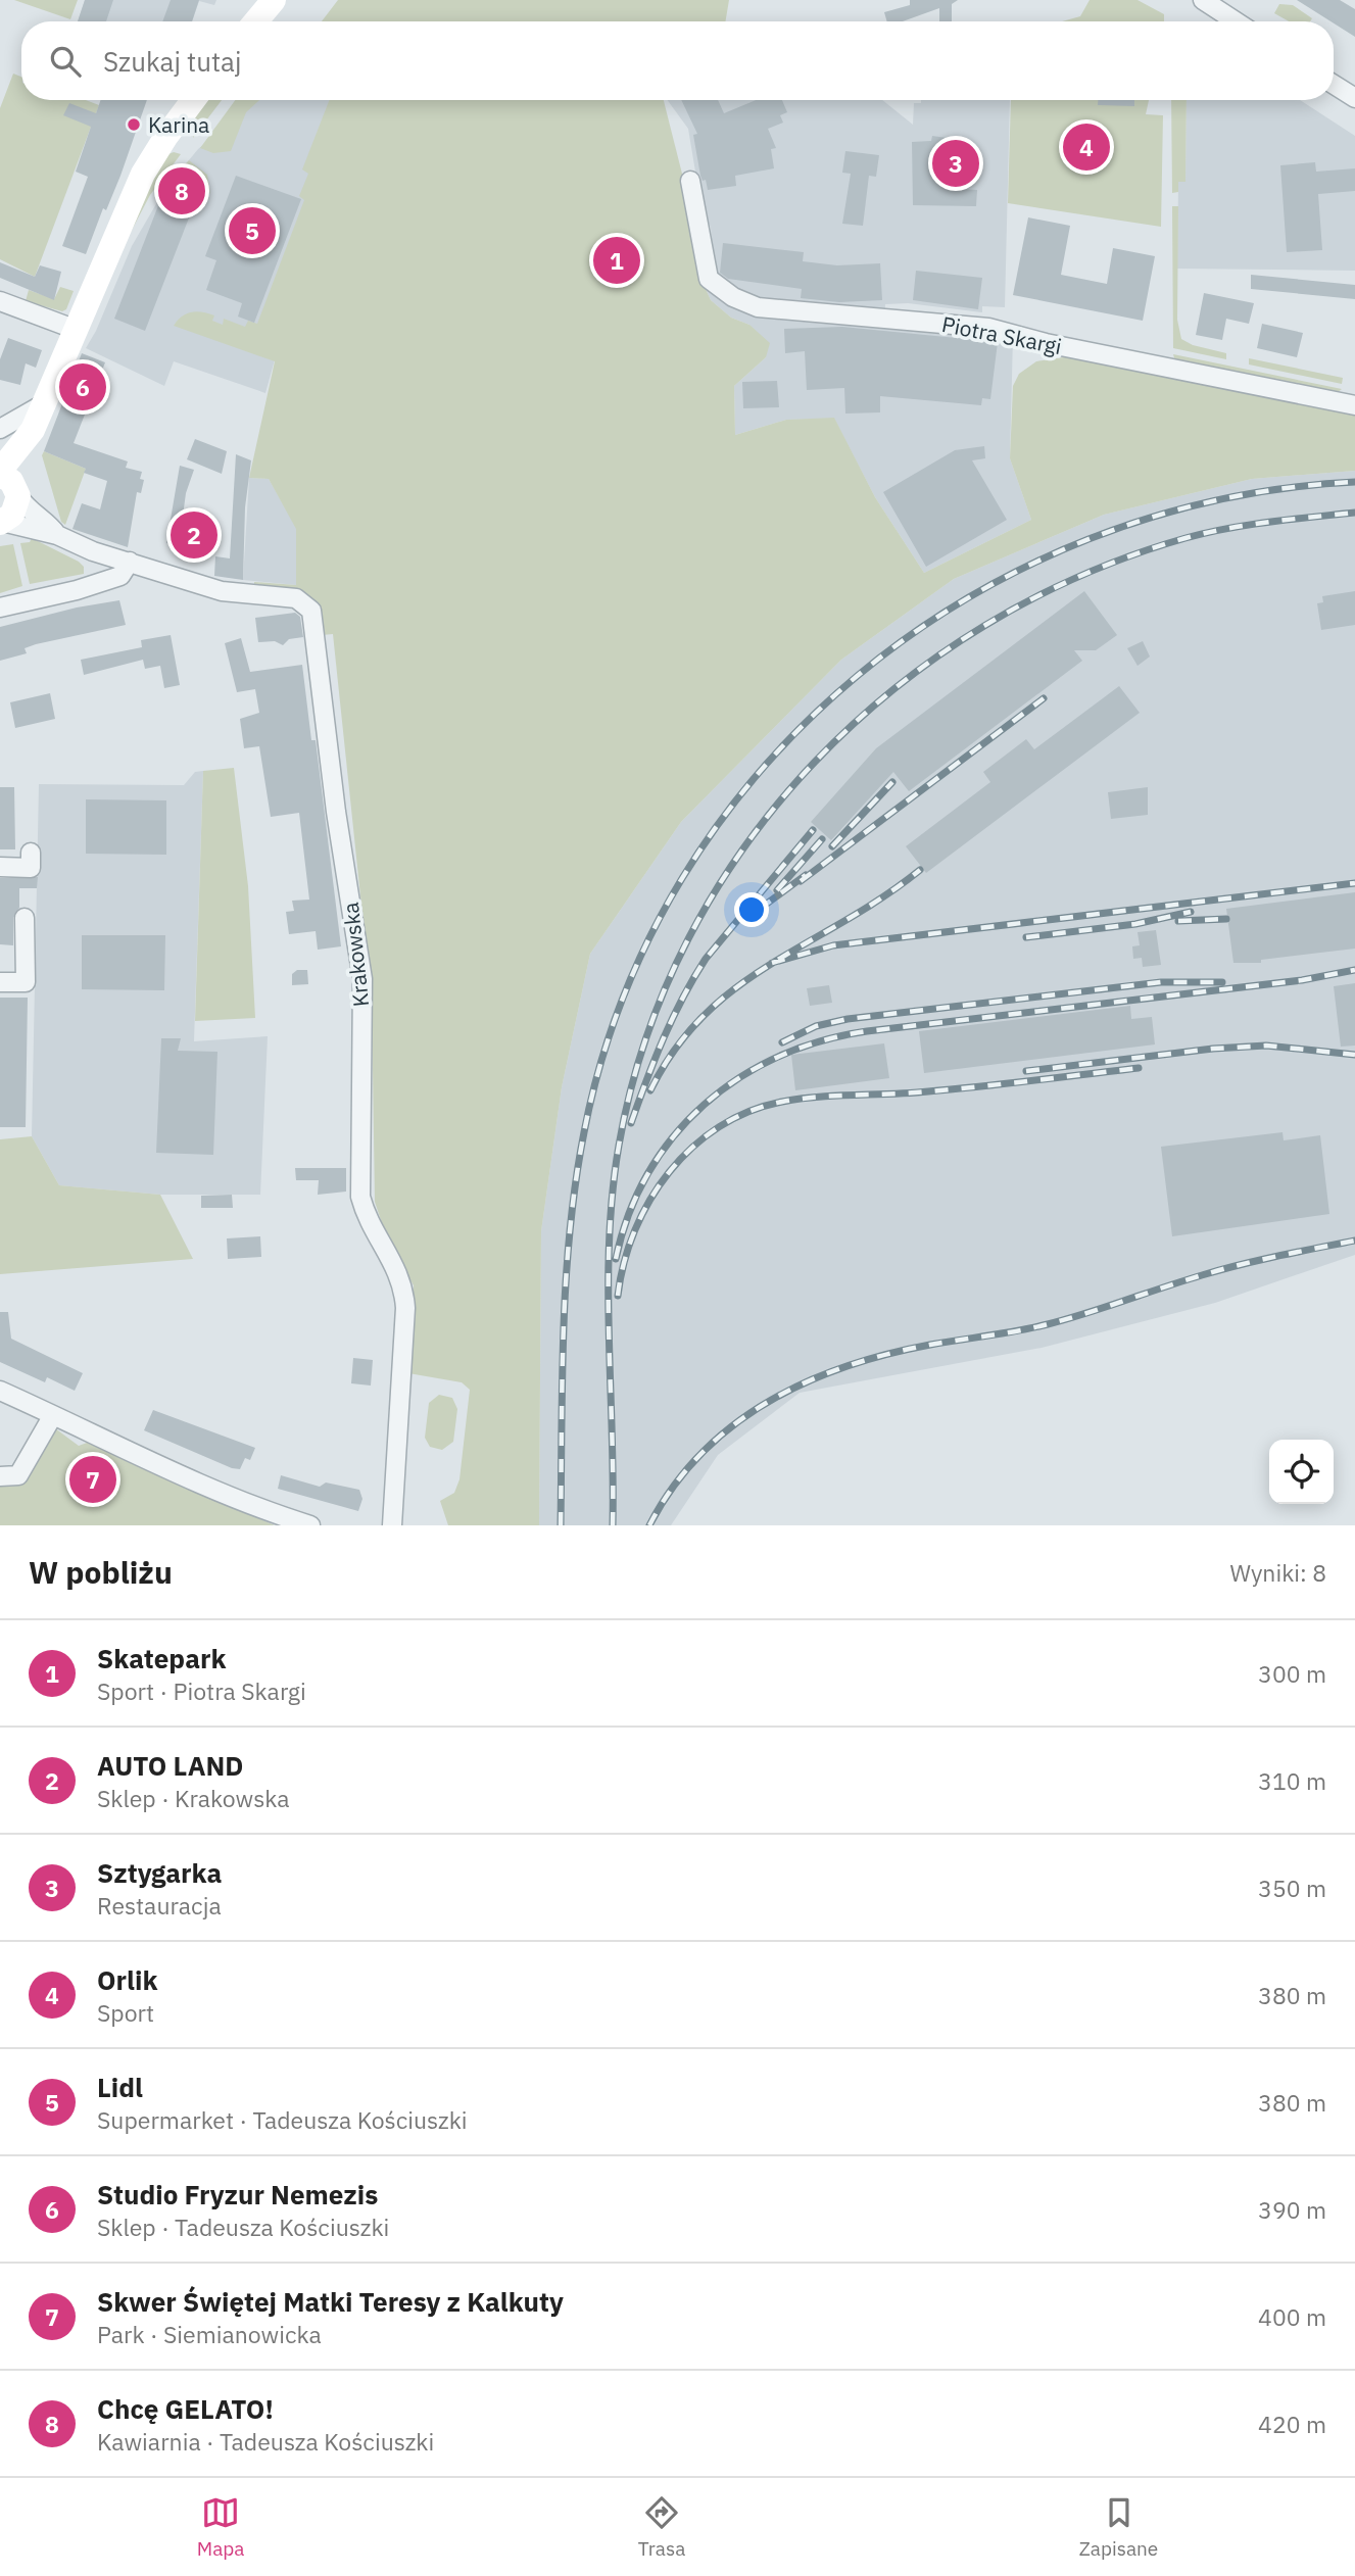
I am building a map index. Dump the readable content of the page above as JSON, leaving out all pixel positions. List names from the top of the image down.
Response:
{
  "streets": {
    "street": ["Piotra Skargi", "Krakowska"]
  },
  "places": ["Karina"],
  "page": {
    "search": "Szukaj tutaj",
    "pins": [
      "4",
      "3",
      "8",
      "5",
      "1",
      "6",
      "2",
      "7"
    ],
    "heading": ["W pobliżu", "Wyniki: 8"],
    "list": [
      {
        "mark": "1",
        "name": "Skatepark",
        "note": "Sport · Piotra Skargi",
        "value": "300 m"
      },
      {
        "mark": "2",
        "name": "AUTO LAND",
        "note": "Sklep · Krakowska",
        "value": "310 m"
      },
      {
        "mark": "3",
        "name": "Sztygarka",
        "note": "Restauracja",
        "value": "350 m"
      },
      {
        "mark": "4",
        "name": "Orlik",
        "note": "Sport",
        "value": "380 m"
      },
      {
        "mark": "5",
        "name": "Lidl",
        "note": "Supermarket · Tadeusza Kościuszki",
        "value": "380 m"
      },
      {
        "mark": "6",
        "name": "Studio Fryzur Nemezis",
        "note": "Sklep · Tadeusza Kościuszki",
        "value": "390 m"
      },
      {
        "mark": "7",
        "name": "Skwer Świętej Matki Teresy z Kalkuty",
        "note": "Park · Siemianowicka",
        "value": "400 m"
      },
      {
        "mark": "8",
        "name": "Chcę GELATO!",
        "note": "Kawiarnia · Tadeusza Kościuszki",
        "value": "420 m"
      }
    ],
    "nav": ["Mapa", "Trasa", "Zapisane"]
  }
}
